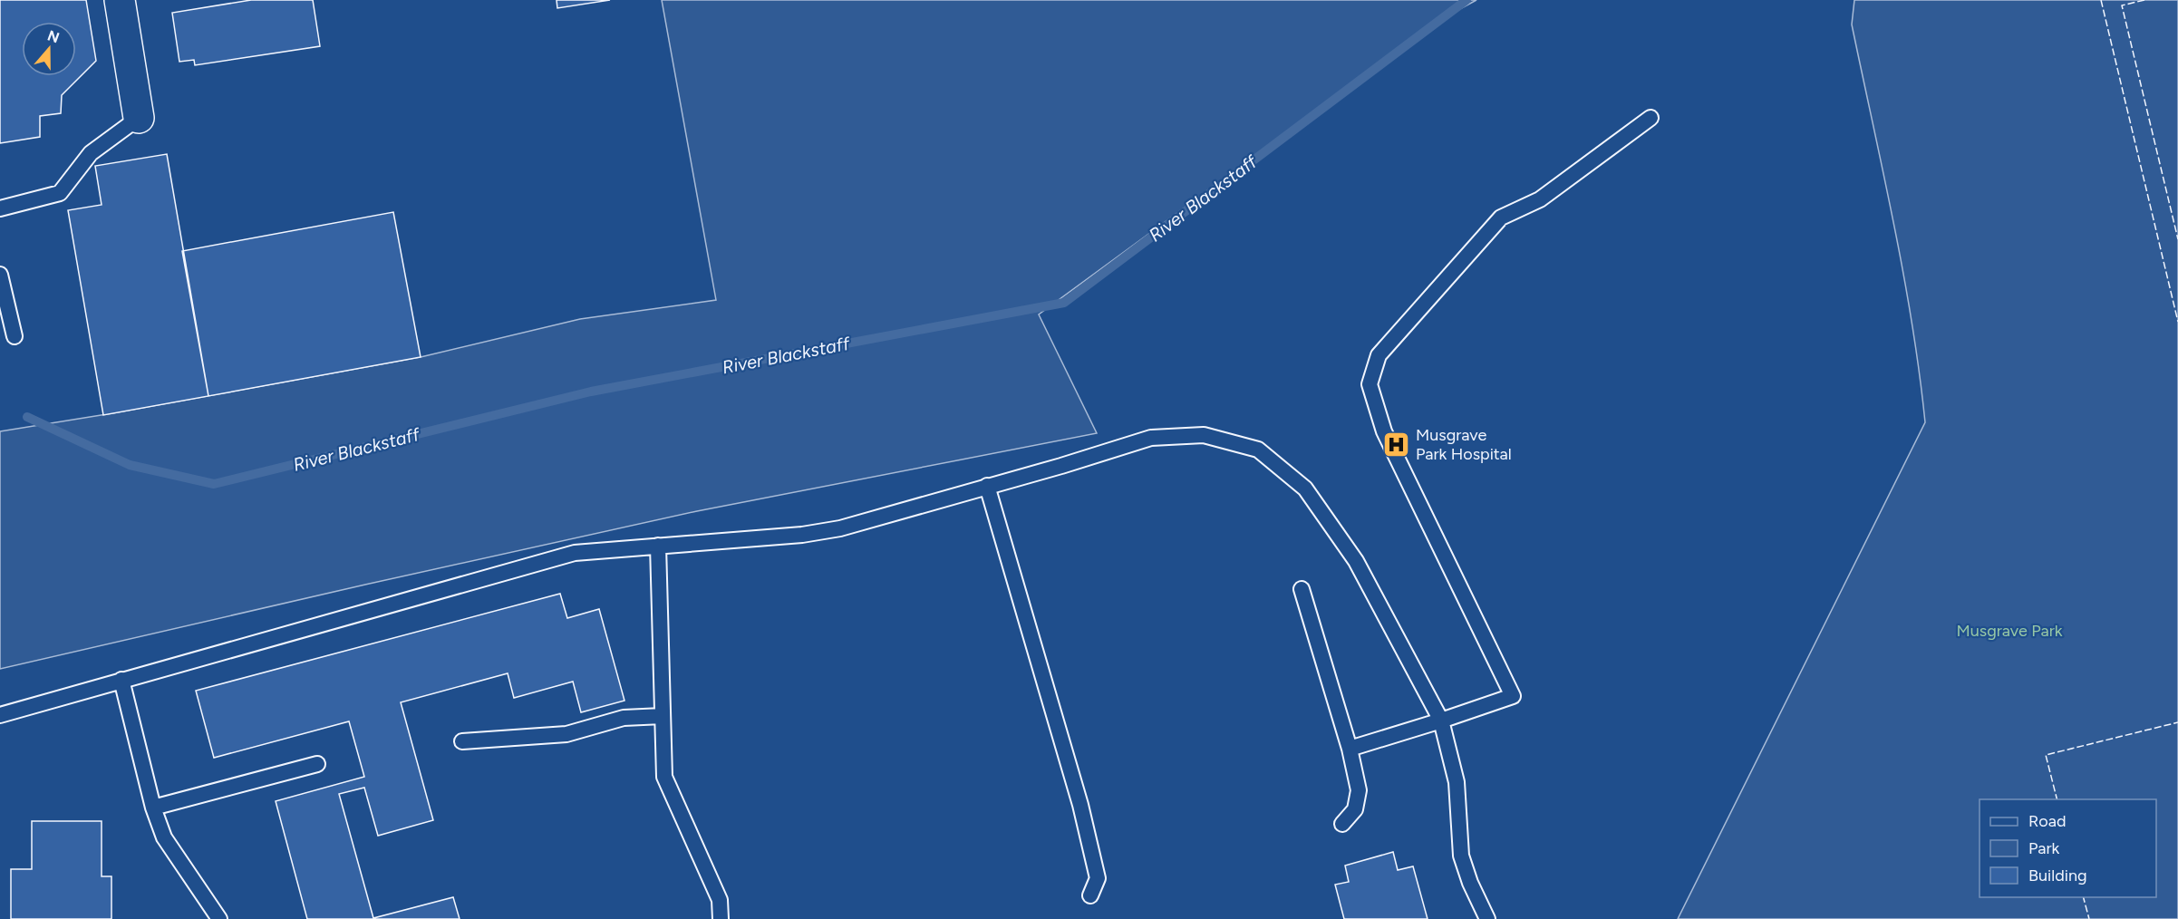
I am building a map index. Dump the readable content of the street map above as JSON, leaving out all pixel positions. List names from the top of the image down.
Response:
{
  "water": ["River Blackstaff"],
  "parks": ["Musgrave Park"],
  "places": {
    "hospital": ["Musgrave Park Hospital"]
  },
  "legend": ["Road", "Park", "Building"],
  "north": "top"
}
